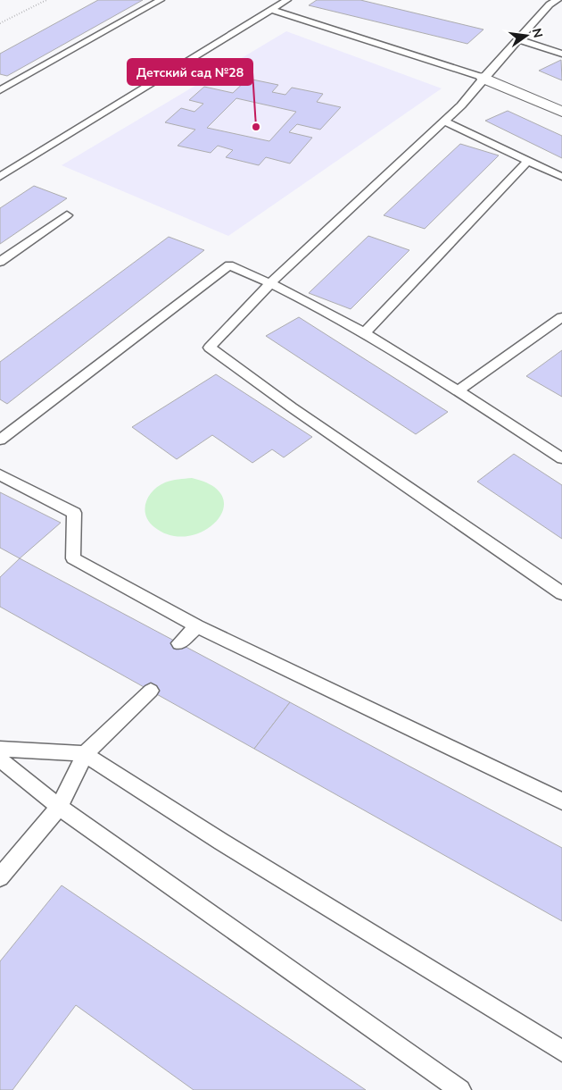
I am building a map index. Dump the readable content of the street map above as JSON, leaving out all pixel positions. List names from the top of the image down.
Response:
{
  "places": ["Детский сад №28"],
  "north": "right"
}
